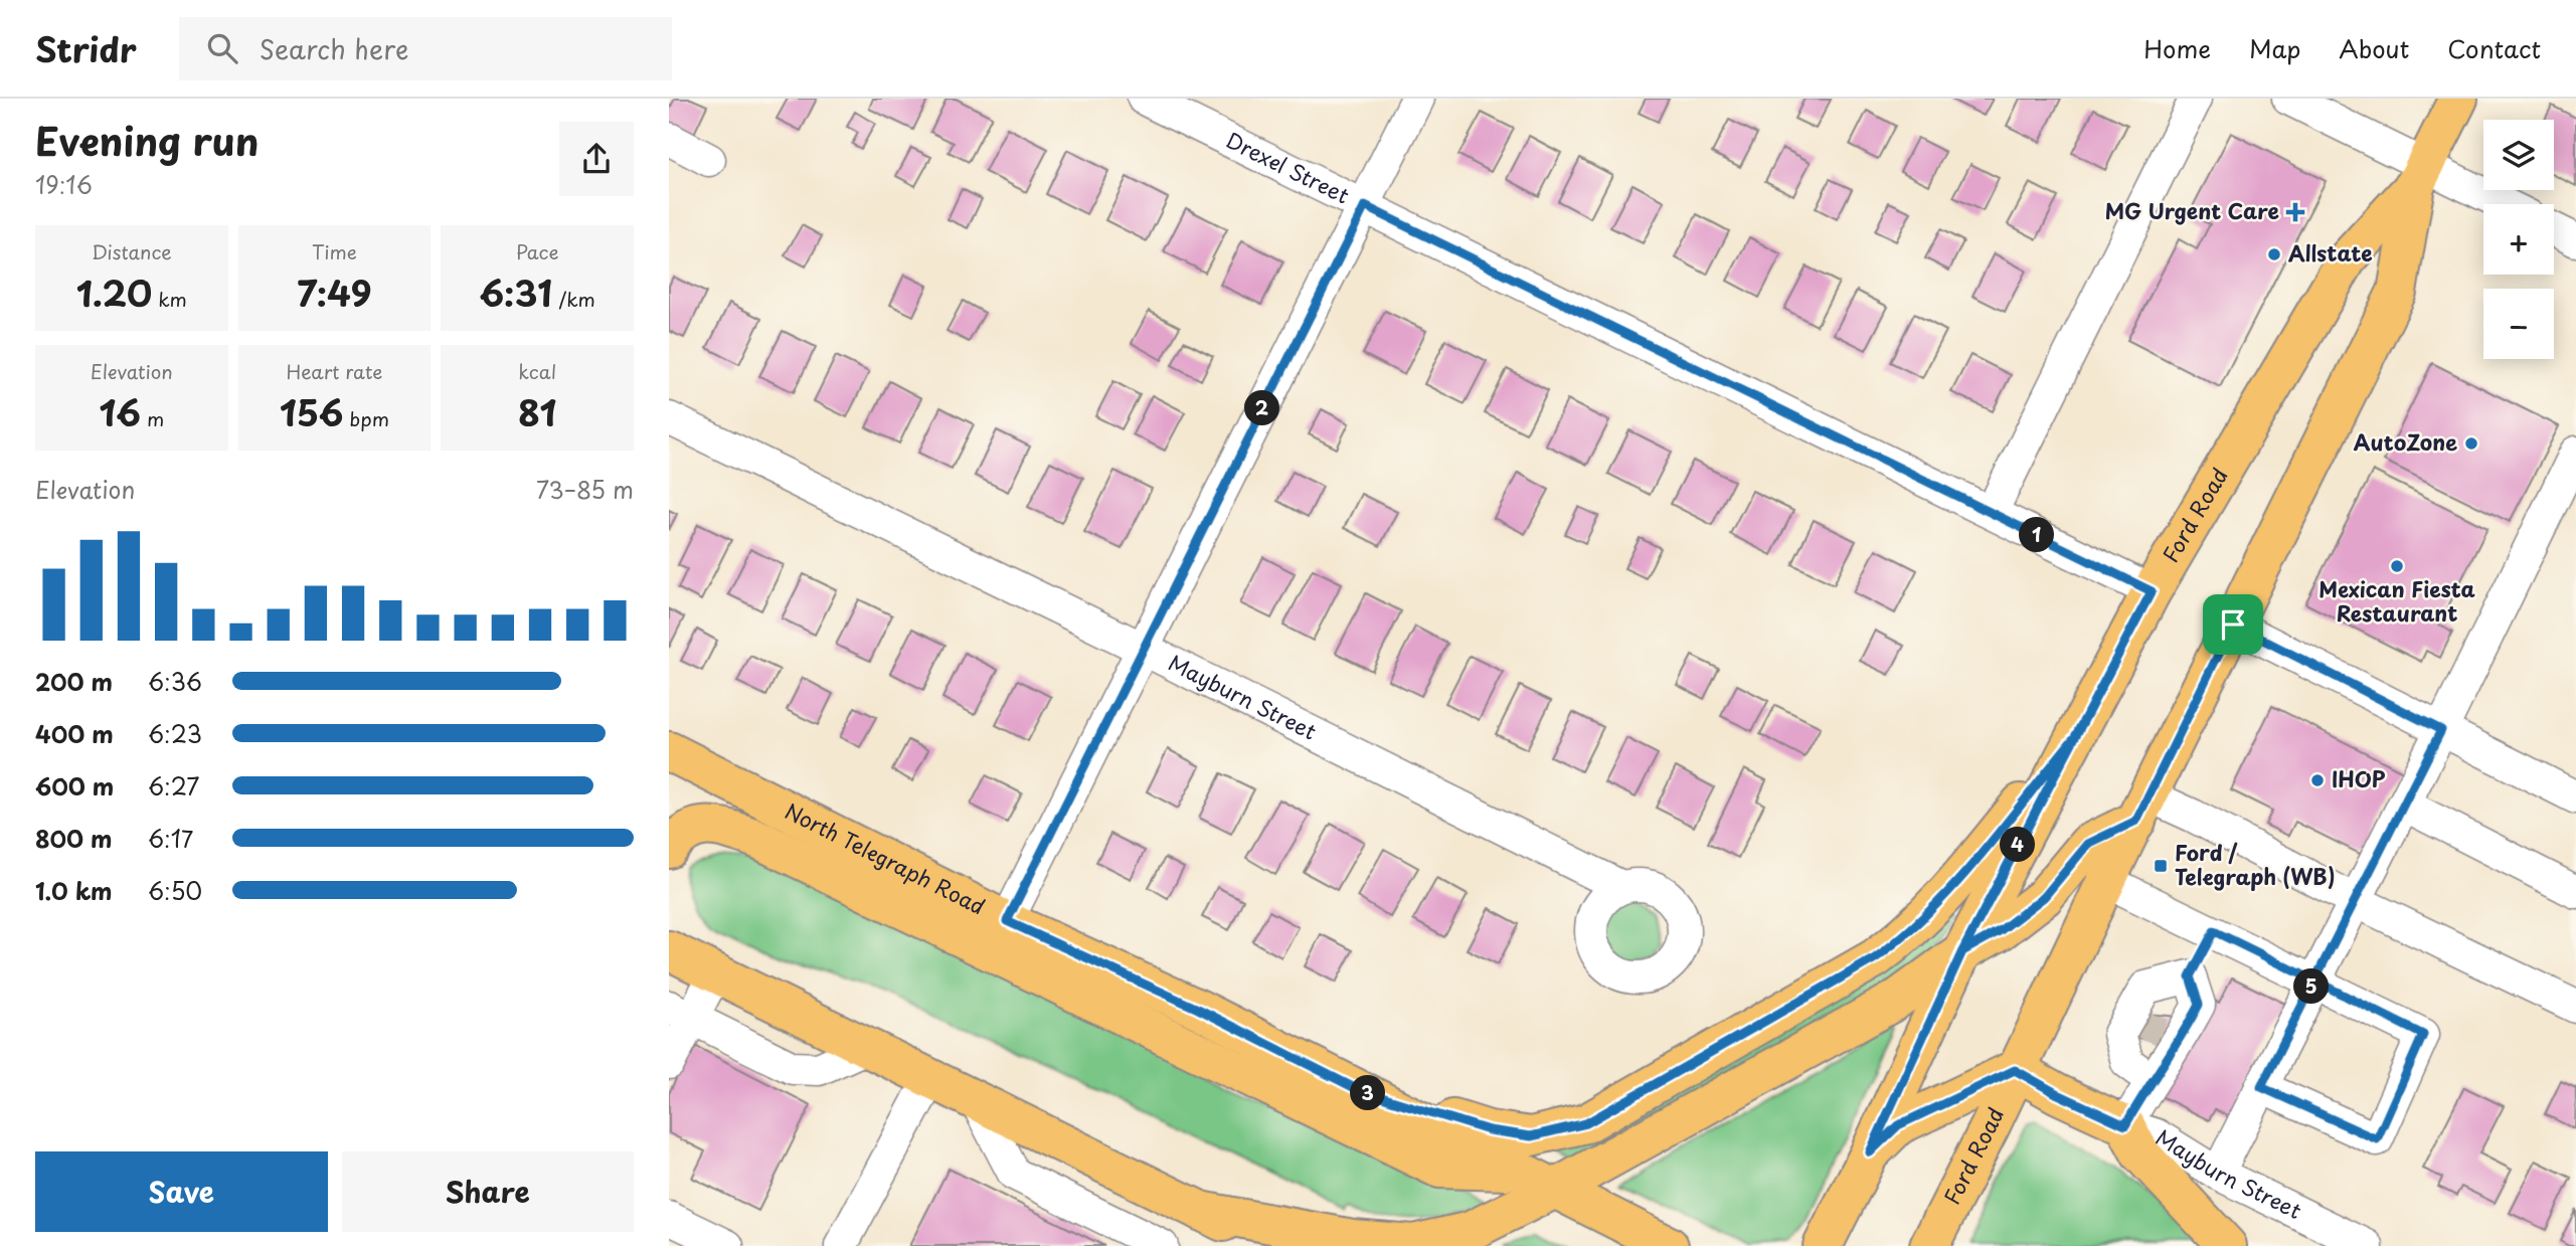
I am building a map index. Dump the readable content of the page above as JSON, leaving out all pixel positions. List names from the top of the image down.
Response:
{
  "streets": {
    "main road": ["Ford Road", "North Telegraph Road"],
    "street": ["Drexel Street", "Mayburn Street"]
  },
  "crossings": [
    ["Drexel Street", "Ford Road"]
  ],
  "places": {
    "health": ["MG Urgent Care"],
    "other": [
      "Allstate",
      "AutoZone",
      "Mexican Fiesta Restaurant",
      "IHOP"
    ],
    "transit": ["Ford / Telegraph (WB)"]
  },
  "page": {
    "header": "Stridr",
    "search": "Search here",
    "nav": [
      "Home",
      "Map",
      "About",
      "Contact"
    ],
    "heading": ["Evening run", "19:16"],
    "map_buttons": ["+", "−"],
    "stats": [
      ["Distance", "1.20 km"],
      ["Time", "7:49"],
      ["Pace", "6:31 /km"],
      ["Elevation", "16 m"],
      ["Heart rate", "156 bpm"],
      ["kcal", "81"]
    ],
    "pins": [
      "2",
      "1",
      "4",
      "5",
      "3"
    ],
    "chart": ["Elevation", "73–85 m"],
    "list": [
      {
        "name": "200 m",
        "note": "6:36"
      },
      {
        "name": "400 m",
        "note": "6:23"
      },
      {
        "name": "600 m",
        "note": "6:27"
      },
      {
        "name": "800 m",
        "note": "6:17"
      },
      {
        "name": "1.0 km",
        "note": "6:50"
      }
    ],
    "buttons": ["Save", "Share"]
  }
}
